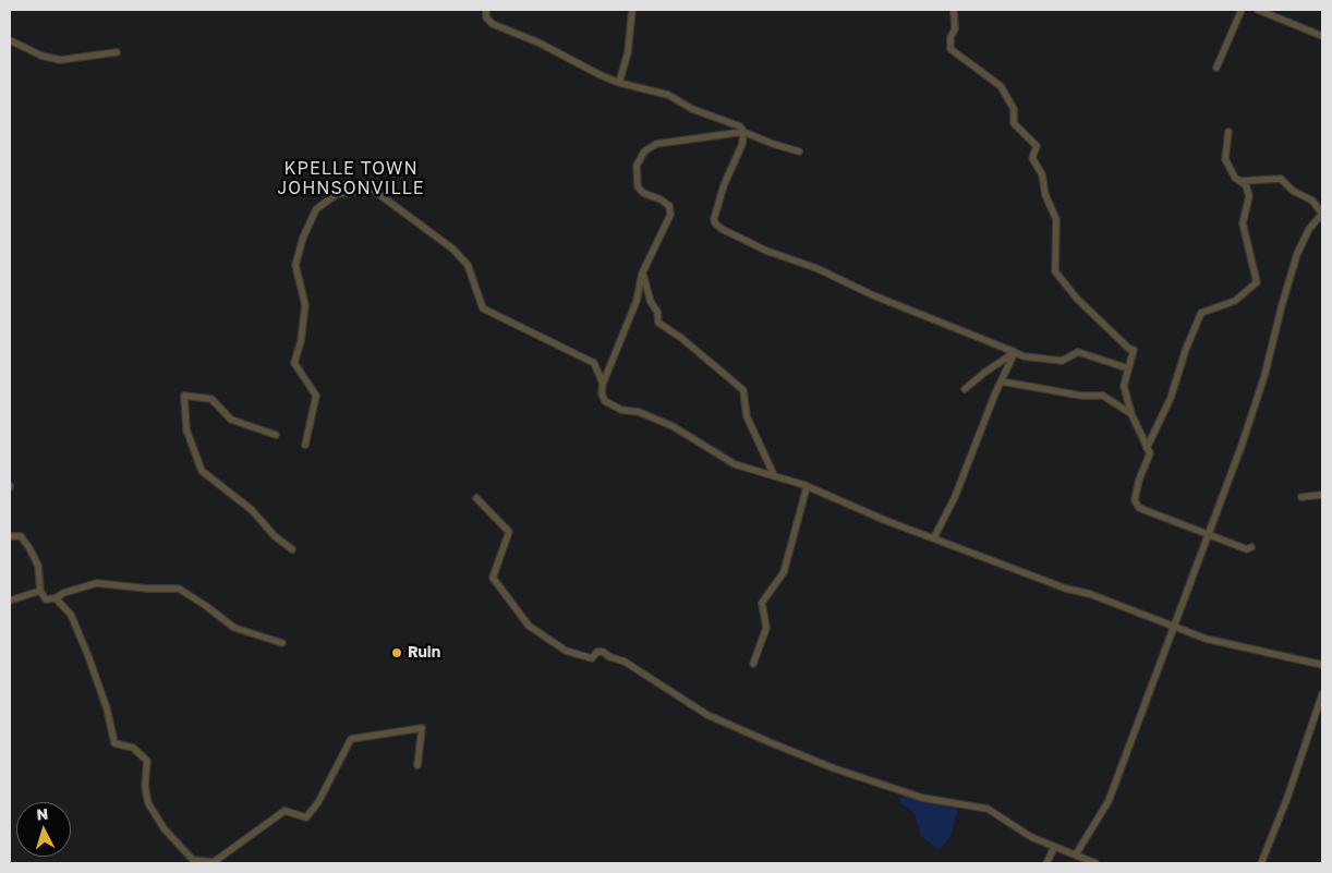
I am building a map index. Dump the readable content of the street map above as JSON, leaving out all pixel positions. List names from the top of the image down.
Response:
{
  "districts": ["KPELLE TOWN JOHNSONVILLE"],
  "places": ["Ruin"],
  "north": "top"
}
